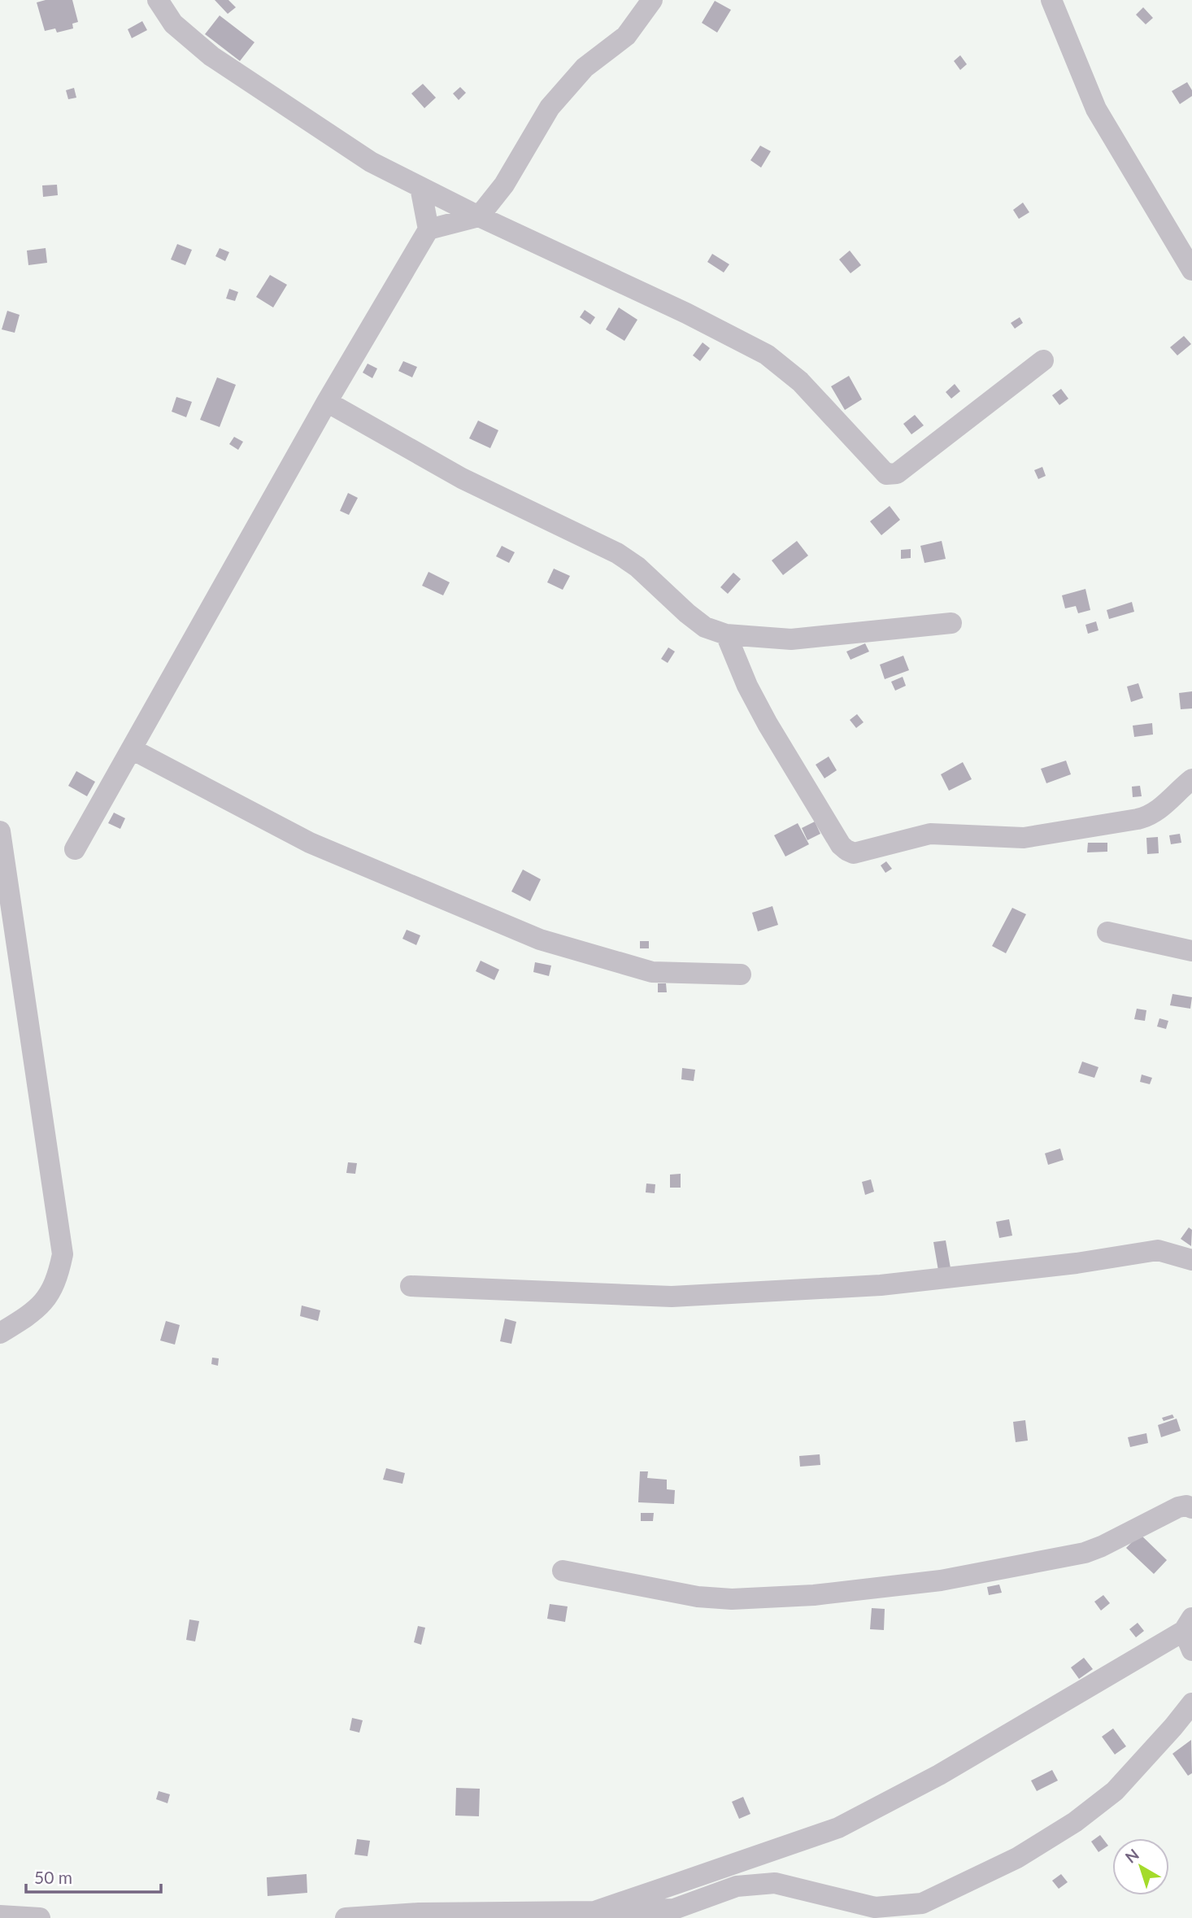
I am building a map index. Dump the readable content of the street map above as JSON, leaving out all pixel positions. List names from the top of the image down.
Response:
{
  "scale_bar": "50 m",
  "north": "top left"
}
